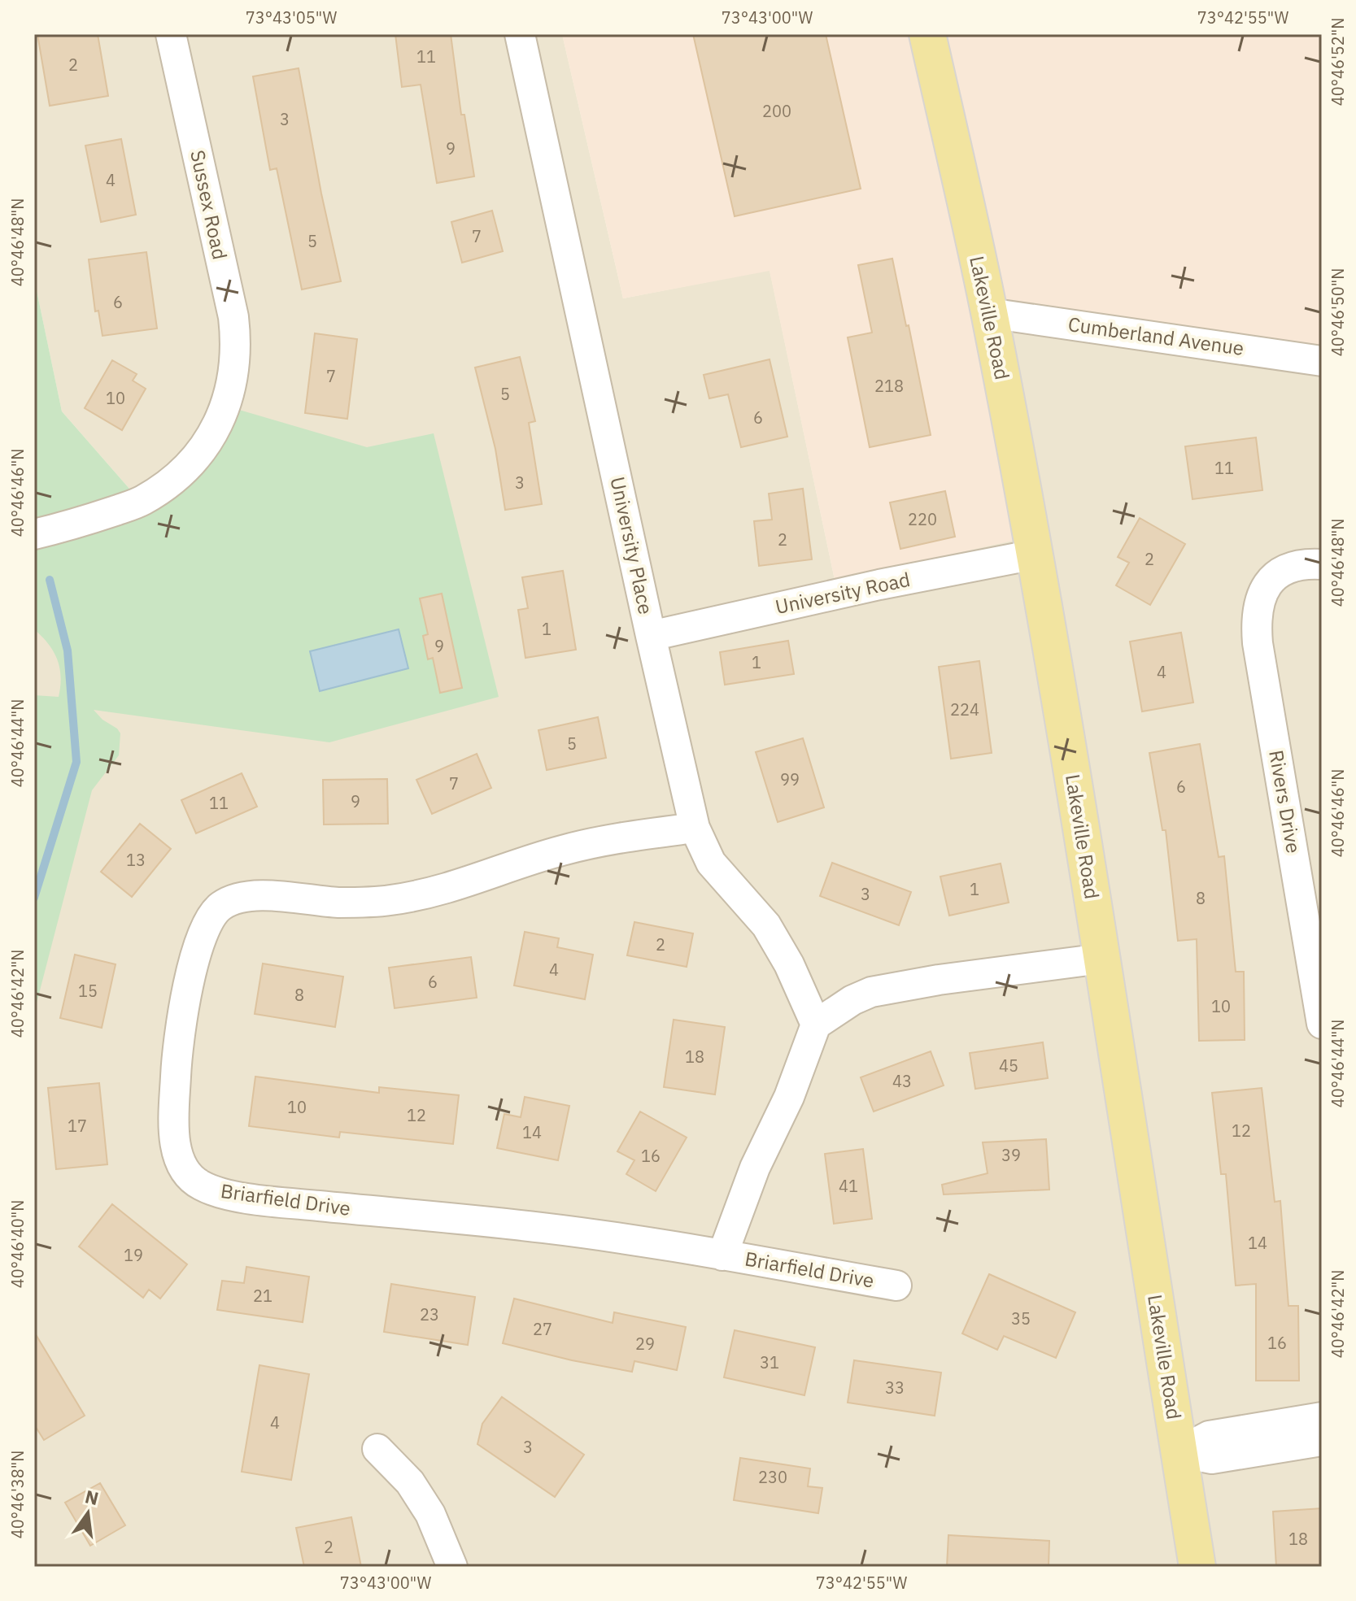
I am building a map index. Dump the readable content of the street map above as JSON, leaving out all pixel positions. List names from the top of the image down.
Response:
{
  "streets": {
    "main road": ["Lakeville Road"],
    "street": [
      "Sussex Road",
      "Cumberland Avenue",
      "University Place",
      "University Road",
      "Rivers Drive",
      "Briarfield Drive"
    ]
  },
  "crossings": [
    ["Lakeville Road", "Cumberland Avenue"],
    ["Lakeville Road", "University Road"],
    ["University Place", "University Road"],
    ["University Place", "Briarfield Drive"]
  ],
  "house_numbers": [
    "11",
    "2",
    "200",
    "3",
    "9",
    "4",
    "7",
    "5",
    "6",
    "7",
    "218",
    "5",
    "10",
    "6",
    "11",
    "3",
    "220",
    "2",
    "2",
    "1",
    "9",
    "1",
    "4",
    "224",
    "5",
    "99",
    "7",
    "6",
    "9",
    "11",
    "13",
    "1",
    "3",
    "8",
    "2",
    "4",
    "6",
    "15",
    "8",
    "10",
    "18",
    "45",
    "43",
    "10",
    "12",
    "17",
    "12",
    "14",
    "39",
    "16",
    "41",
    "14",
    "19",
    "21",
    "23",
    "35",
    "27",
    "16",
    "29",
    "31",
    "33",
    "4",
    "3",
    "230",
    "18",
    "2"
  ],
  "north": "top",
  "coordinates": [
    "73°43'05\"W",
    "73°43'00\"W",
    "73°42'55\"W",
    "40°46'52\"N",
    "40°46'48\"N",
    "40°46'50\"N",
    "40°46'46\"N",
    "40°46'44\"N",
    "40°46'42\"N",
    "40°46'40\"N",
    "40°46'38\"N"
  ]
}
